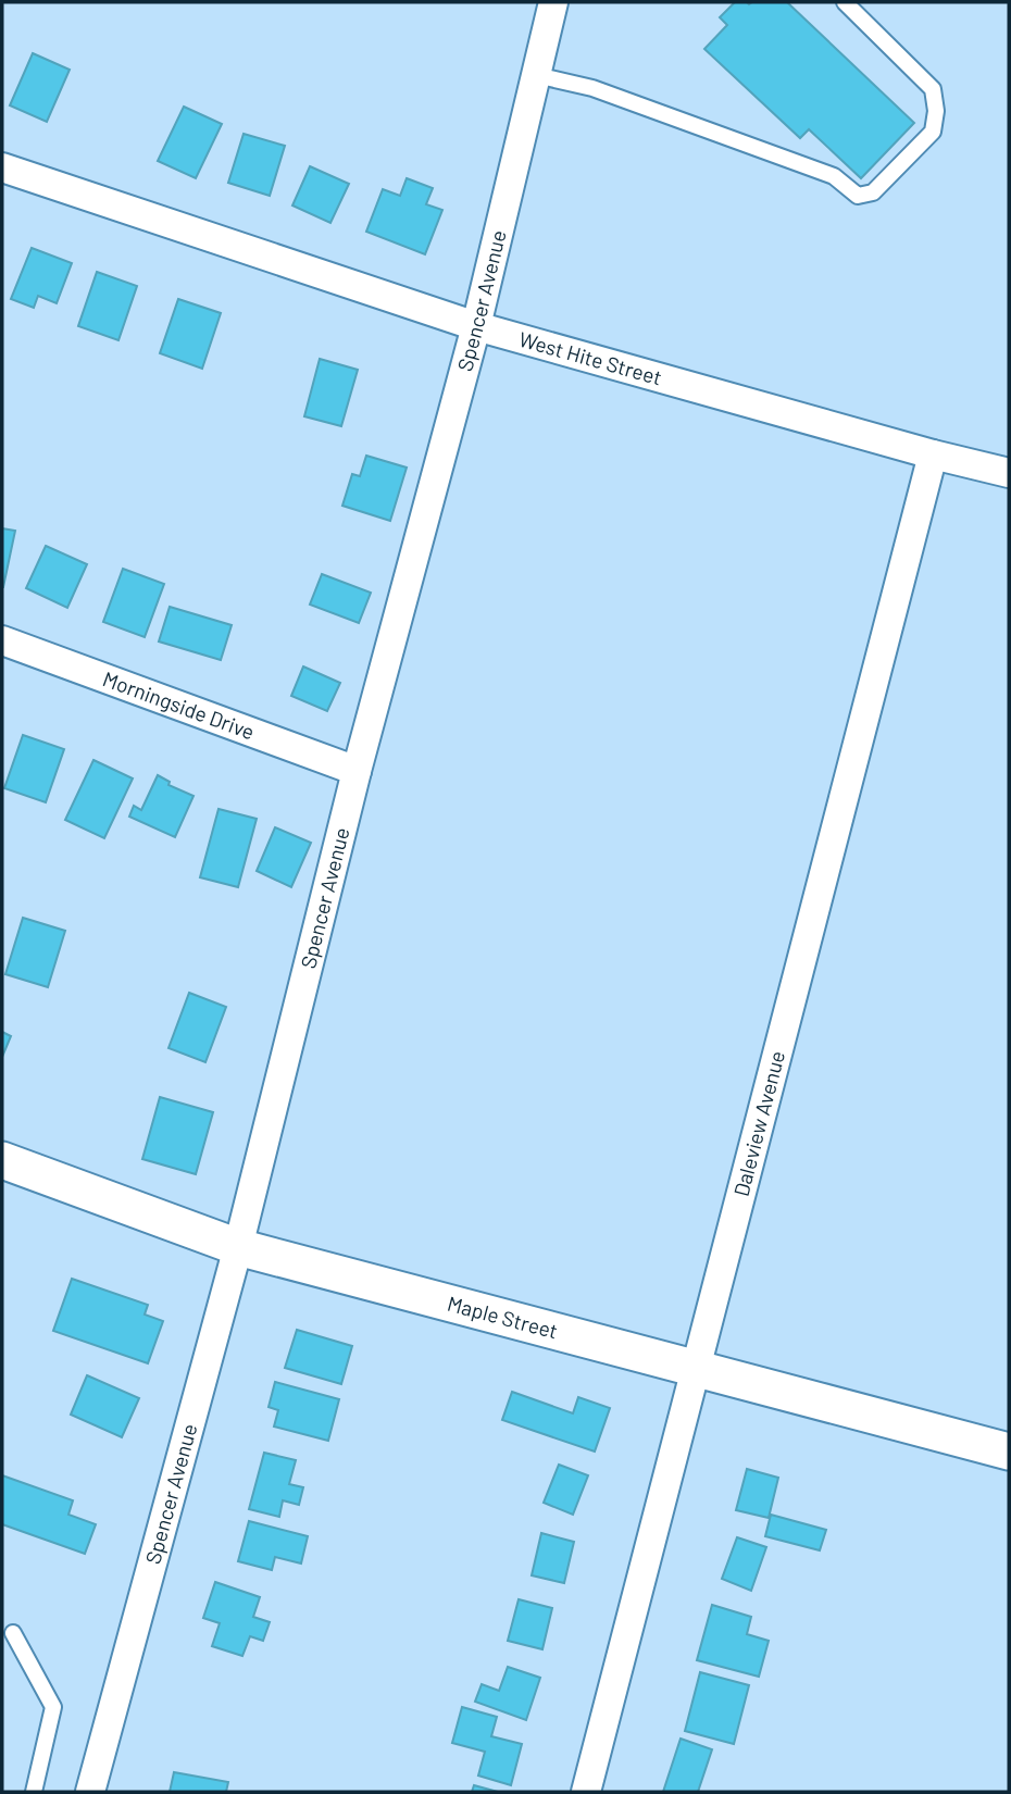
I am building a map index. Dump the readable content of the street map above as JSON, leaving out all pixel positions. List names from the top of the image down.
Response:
{
  "streets": {
    "street": [
      "Spencer Avenue",
      "West Hite Street",
      "Morningside Drive",
      "Daleview Avenue",
      "Maple Street"
    ]
  },
  "crossings": [
    ["Spencer Avenue", "West Hite Street"],
    ["Spencer Avenue", "Morningside Drive"],
    ["Spencer Avenue", "Maple Street"],
    ["West Hite Street", "Daleview Avenue"],
    ["Daleview Avenue", "Maple Street"]
  ]
}
